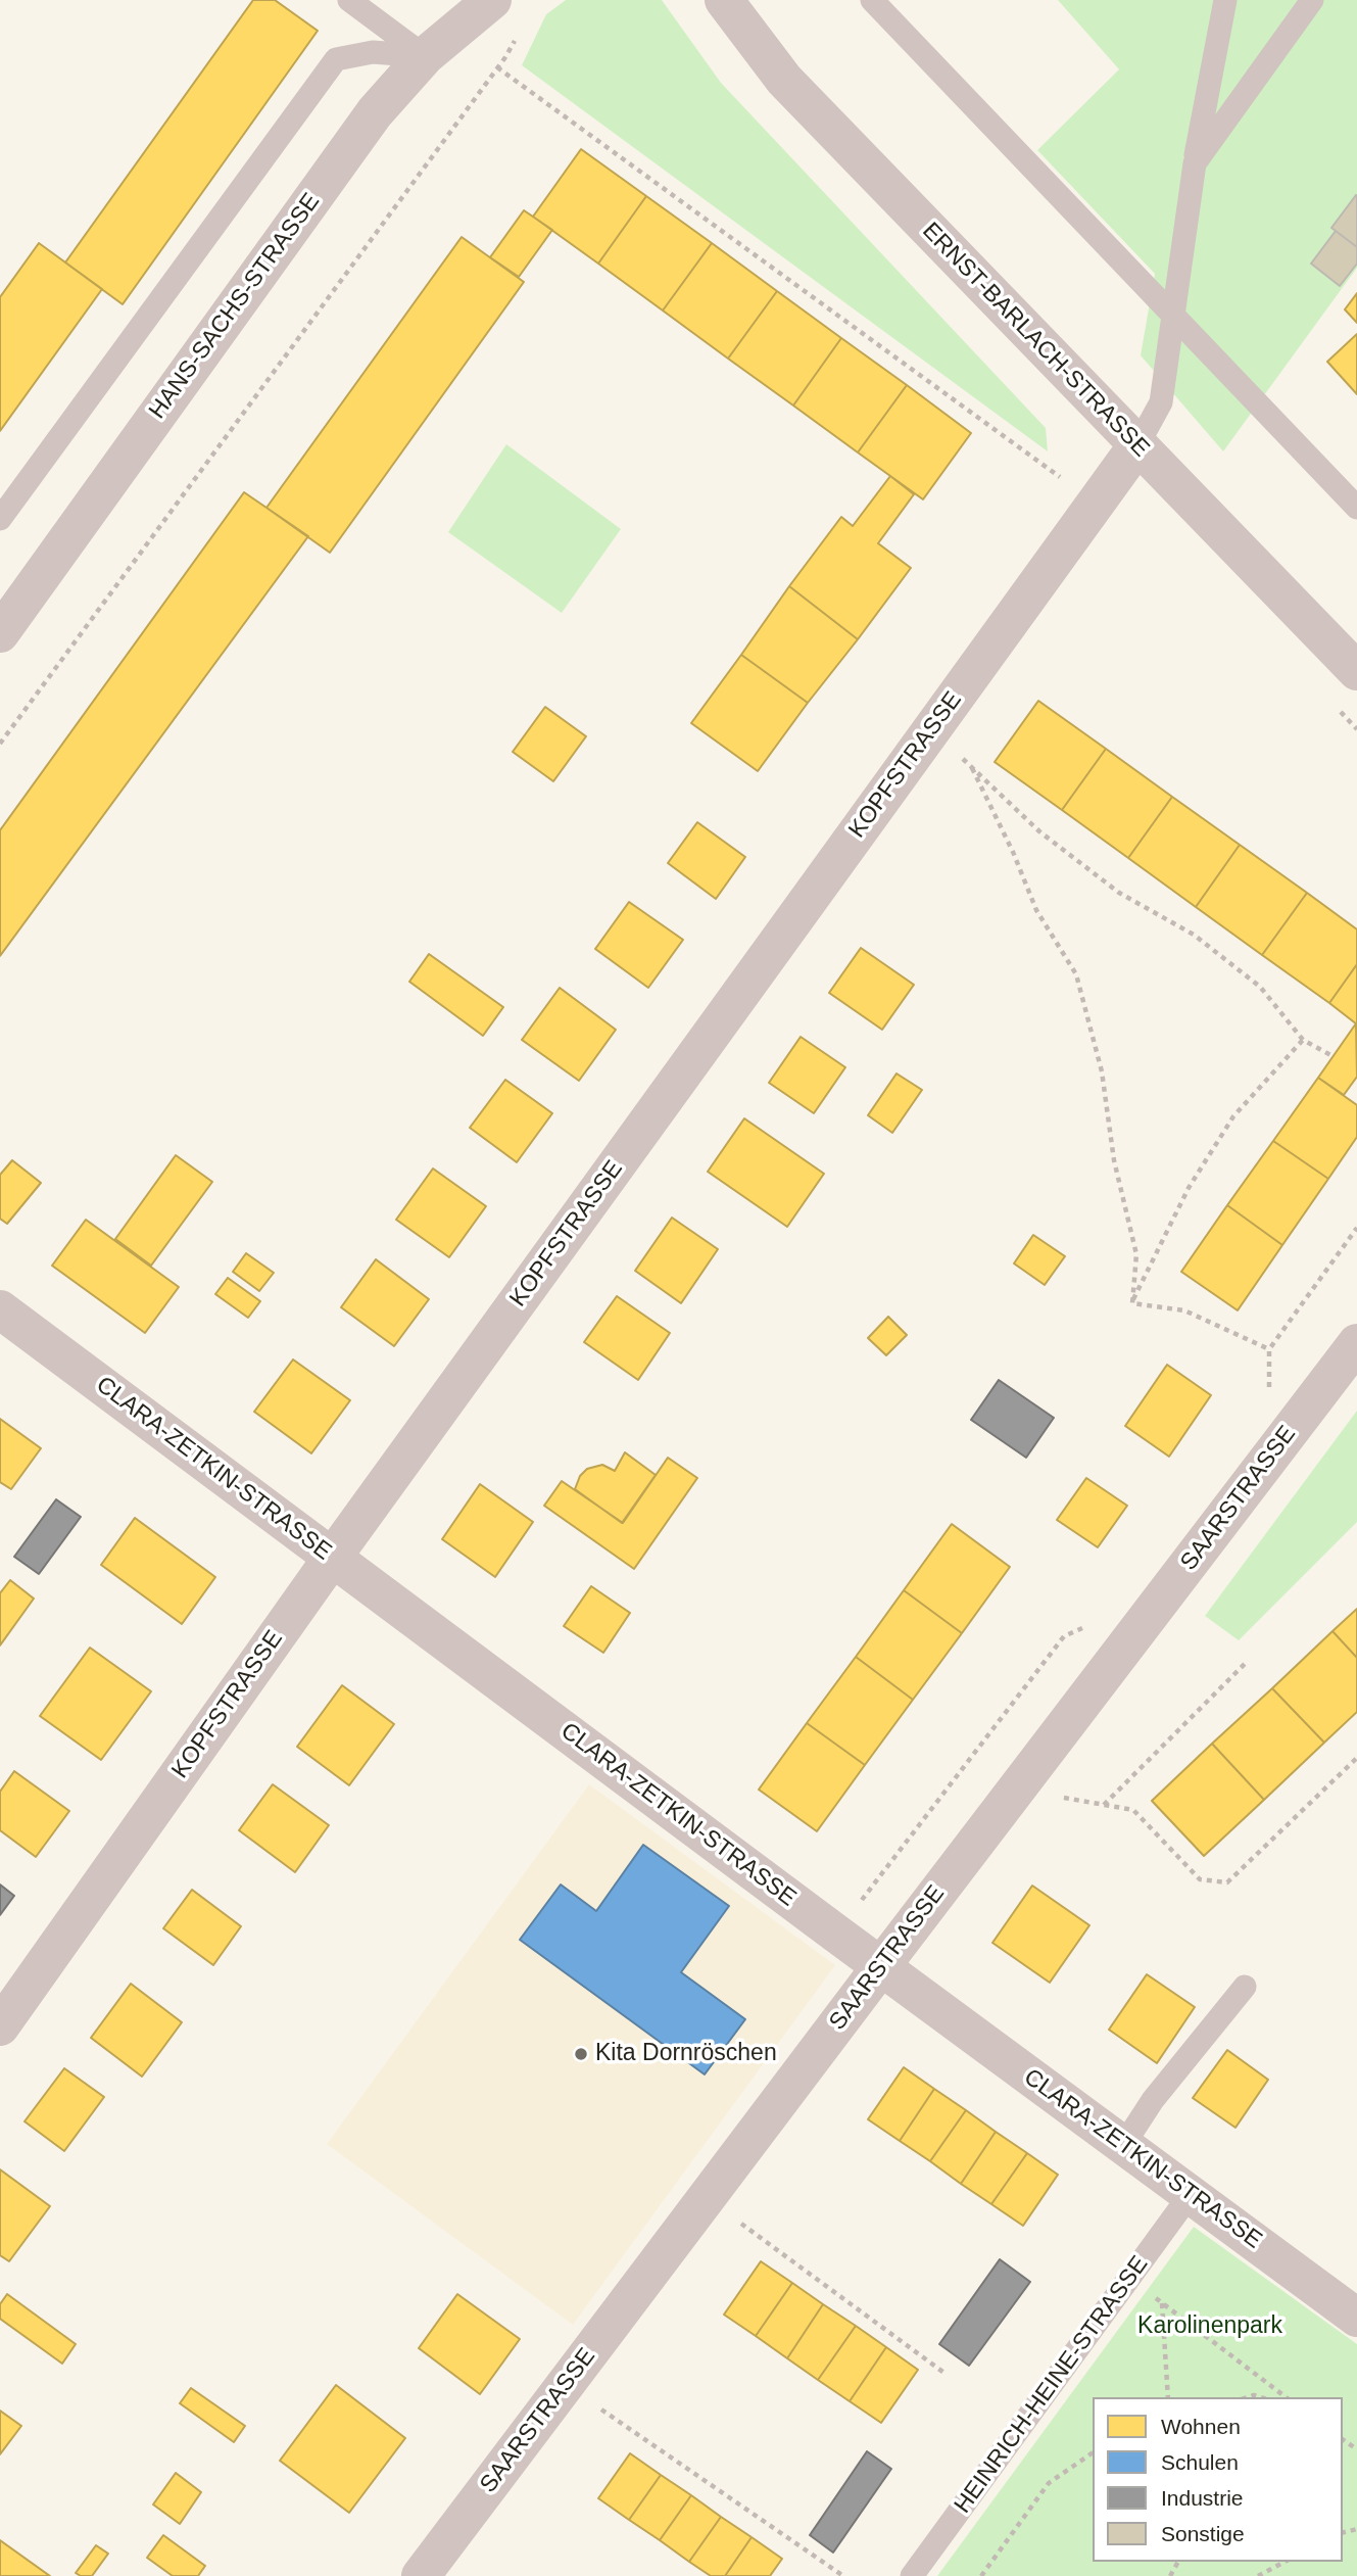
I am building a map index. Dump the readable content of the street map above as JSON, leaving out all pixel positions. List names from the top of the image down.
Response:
{
  "streets": {
    "street": [
      "HANS-SACHS-STRASSE",
      "ERNST-BARLACH-STRASSE",
      "KOPFSTRASSE",
      "CLARA-ZETKIN-STRASSE",
      "SAARSTRASSE"
    ],
    "lane": ["HEINRICH-HEINE-STRASSE"]
  },
  "crossings": [
    ["ERNST-BARLACH-STRASSE", "KOPFSTRASSE"],
    ["KOPFSTRASSE", "CLARA-ZETKIN-STRASSE"],
    ["CLARA-ZETKIN-STRASSE", "SAARSTRASSE"],
    ["CLARA-ZETKIN-STRASSE", "HEINRICH-HEINE-STRASSE"]
  ],
  "parks": ["Karolinenpark"],
  "places": ["Kita Dornröschen"],
  "legend": [
    "Wohnen",
    "Schulen",
    "Industrie",
    "Sonstige"
  ]
}
